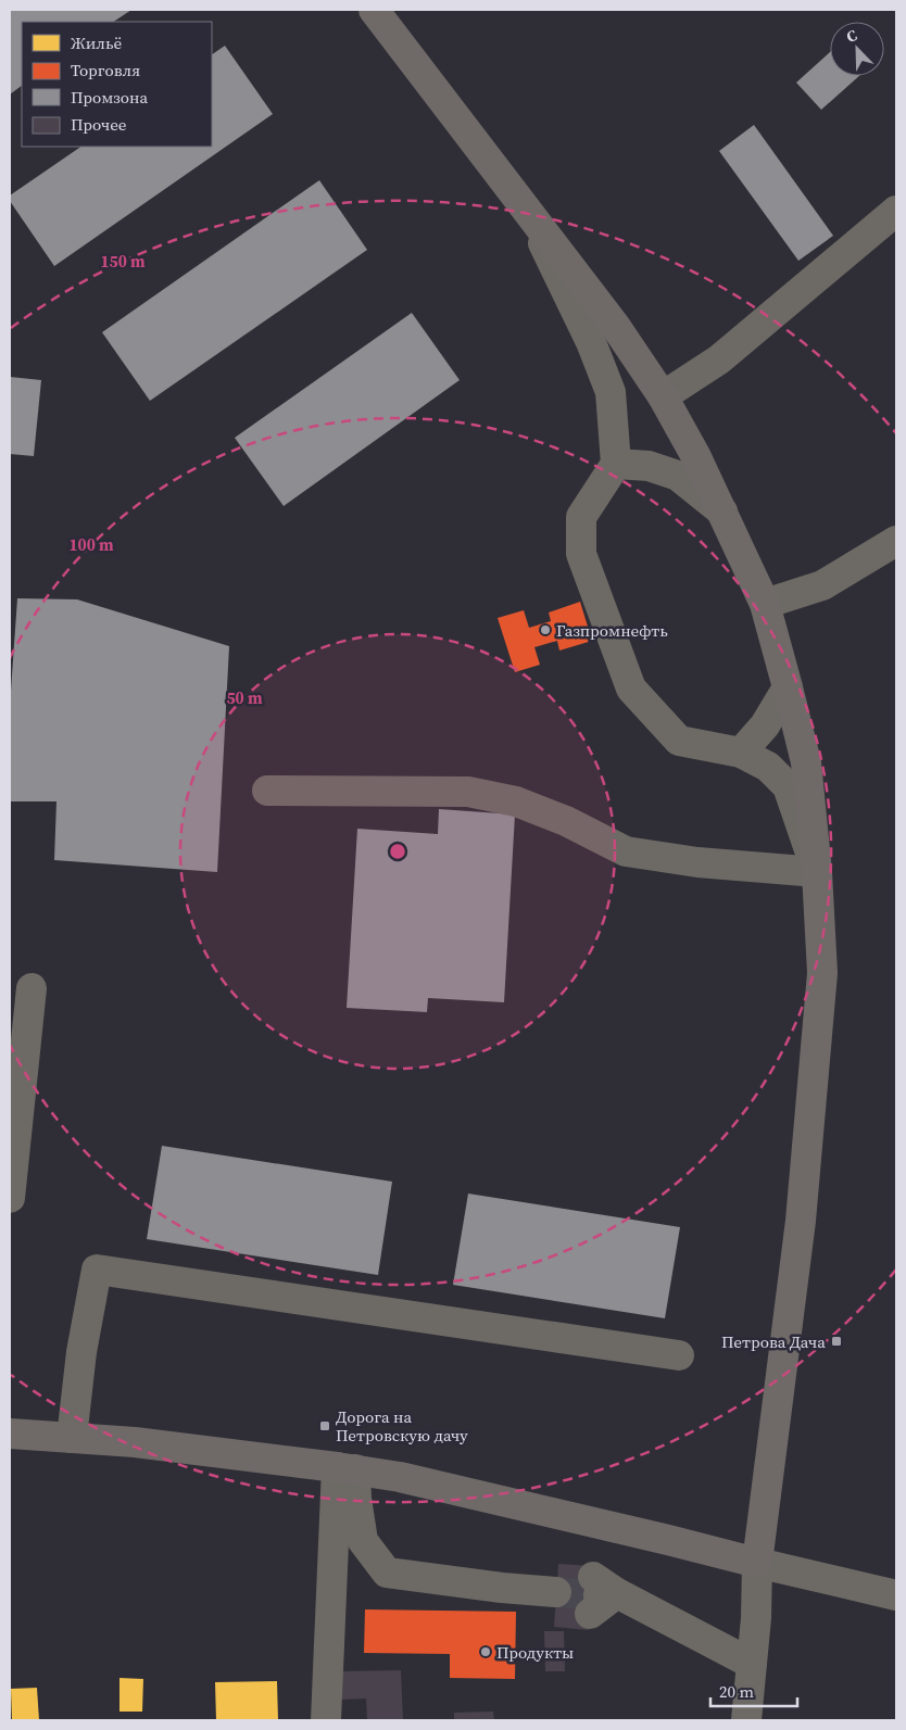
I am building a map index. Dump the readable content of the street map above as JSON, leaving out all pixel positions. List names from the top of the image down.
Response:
{
  "places": {
    "other": ["Газпромнефть", "Продукты"],
    "transit": ["Петрова Дача", "Дорога на Петровскую дачу"]
  },
  "legend": [
    "Жильё",
    "Торговля",
    "Промзона",
    "Прочее"
  ],
  "scale_bar": "20 m",
  "north": "top left",
  "rings": ["150 m", "100 m", "50 m"]
}
